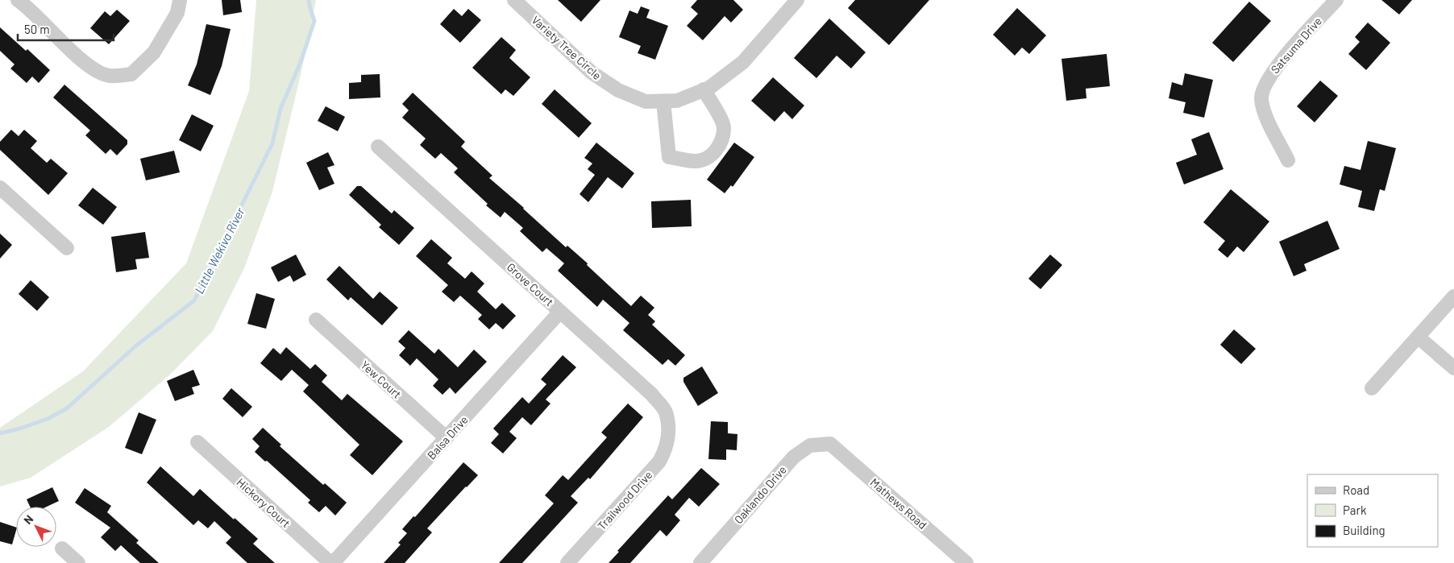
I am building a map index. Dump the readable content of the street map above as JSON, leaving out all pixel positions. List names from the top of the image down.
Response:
{
  "streets": {
    "street": [
      "Satsuma Drive",
      "Variety Tree Circle",
      "Grove Court",
      "Yew Court",
      "Balsa Drive",
      "Oaklando Drive",
      "Trailwood Drive",
      "Hickory Court",
      "Mathews Road"
    ]
  },
  "crossings": [
    ["Grove Court", "Balsa Drive"],
    ["Grove Court", "Trailwood Drive"],
    ["Yew Court", "Balsa Drive"],
    ["Balsa Drive", "Hickory Court"],
    ["Oaklando Drive", "Mathews Road"]
  ],
  "water": ["Little Wekiva River"],
  "legend": ["Road", "Park", "Building"],
  "scale_bar": "50 m",
  "north": "top left"
}
